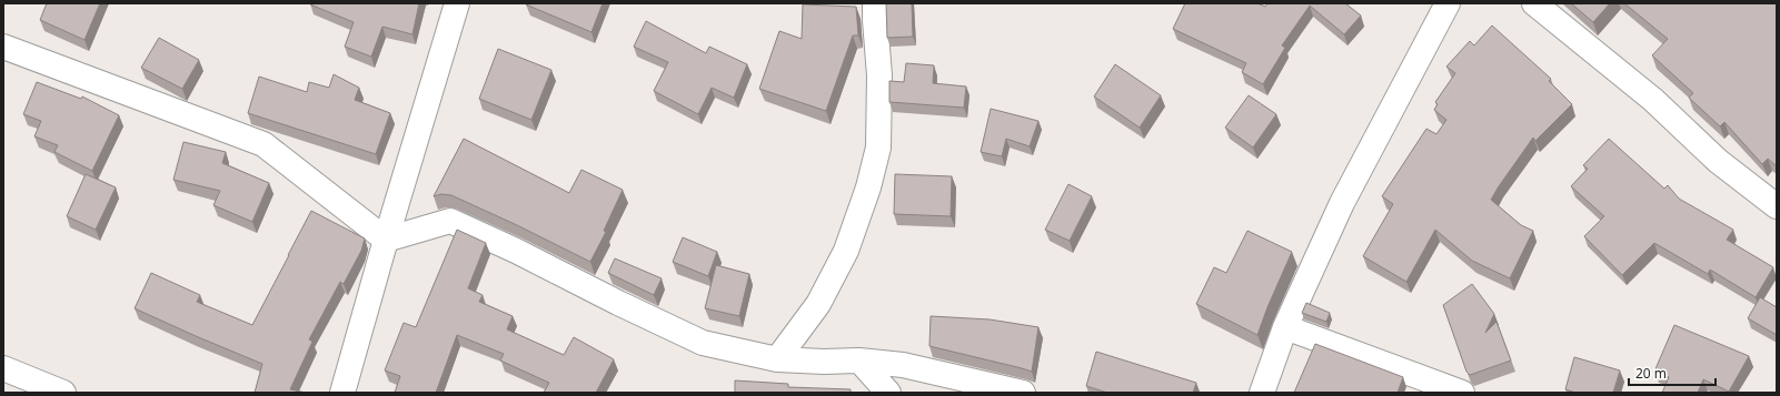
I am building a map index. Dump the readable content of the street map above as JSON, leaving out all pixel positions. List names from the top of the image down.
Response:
{
  "scale_bar": "20 m"
}
